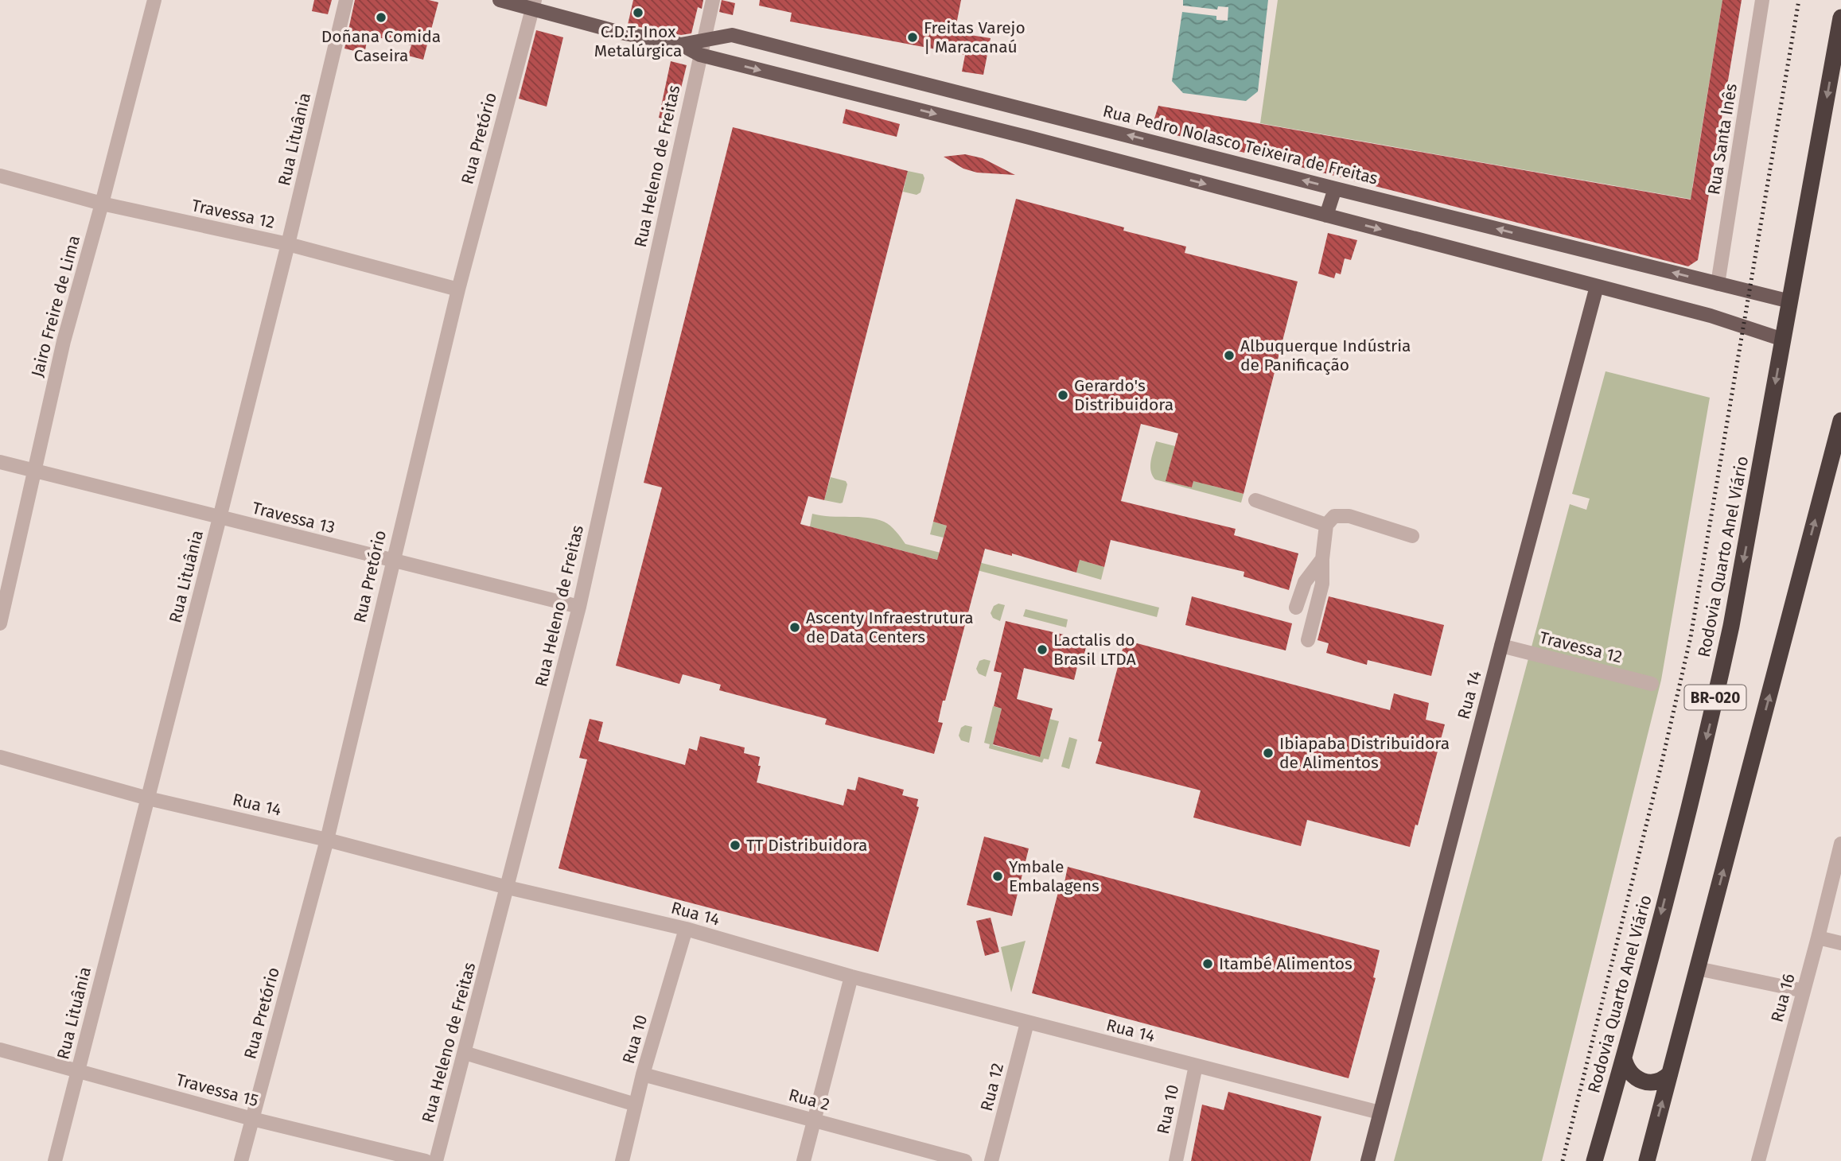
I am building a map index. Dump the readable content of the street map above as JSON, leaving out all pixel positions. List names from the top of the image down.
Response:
{
  "streets": {
    "highway": ["Rodovia Quarto Anel Viário", "BR-020"],
    "main road": ["Rua Pedro Nolasco Teixeira de Freitas", "Rua 14"],
    "street": [
      "Rua Pretório",
      "Rua Lituânia",
      "Rua Santa Inês",
      "Rua Heleno de Freitas",
      "Travessa 12",
      "Jairo Freire de Lima",
      "Travessa 13",
      "Rua 16",
      "Rua 10",
      "Rua 12",
      "Travessa 15",
      "Rua 2"
    ]
  },
  "crossings": [
    ["Rua Pretório", "Travessa 12"],
    ["Rua Pretório", "Travessa 13"],
    ["Rua Pretório", "Rua 14"],
    ["Rua Pretório", "Travessa 15"],
    ["Rua Lituânia", "Travessa 12"],
    ["Rua Lituânia", "Travessa 13"],
    ["Rua Lituânia", "Rua 14"],
    ["Rua Lituânia", "Travessa 15"],
    ["Rua Santa Inês", "Rua Pedro Nolasco Teixeira de Freitas"],
    ["Rua Pedro Nolasco Teixeira de Freitas", "Rua Heleno de Freitas"],
    ["Rua Pedro Nolasco Teixeira de Freitas", "Rodovia Quarto Anel Viário"],
    ["Rua Heleno de Freitas", "Travessa 13"],
    ["Rua Heleno de Freitas", "Rua 14"],
    ["Travessa 12", "Jairo Freire de Lima"],
    ["Travessa 12", "Rua 14"],
    ["Jairo Freire de Lima", "Travessa 13"],
    ["Rua 14", "Rua 10"],
    ["Rua 14", "Rua 12"],
    ["Rua 10", "Rua 2"]
  ],
  "places": [
    "C.D.T. Inox Metalúrgica",
    "Doñana Comida Caseira",
    "Freitas Varejo | Maracanaú",
    "Albuquerque Indústria de Panificação",
    "Gerardo's Distribuidora",
    "Ascenty Infraestrutura de Data Centers",
    "Lactalis do Brasil LTDA",
    "Ibiapaba Distribuidora de Alimentos",
    "TT Distribuidora",
    "Ymbale Embalagens",
    "Itambé Alimentos"
  ]
}
